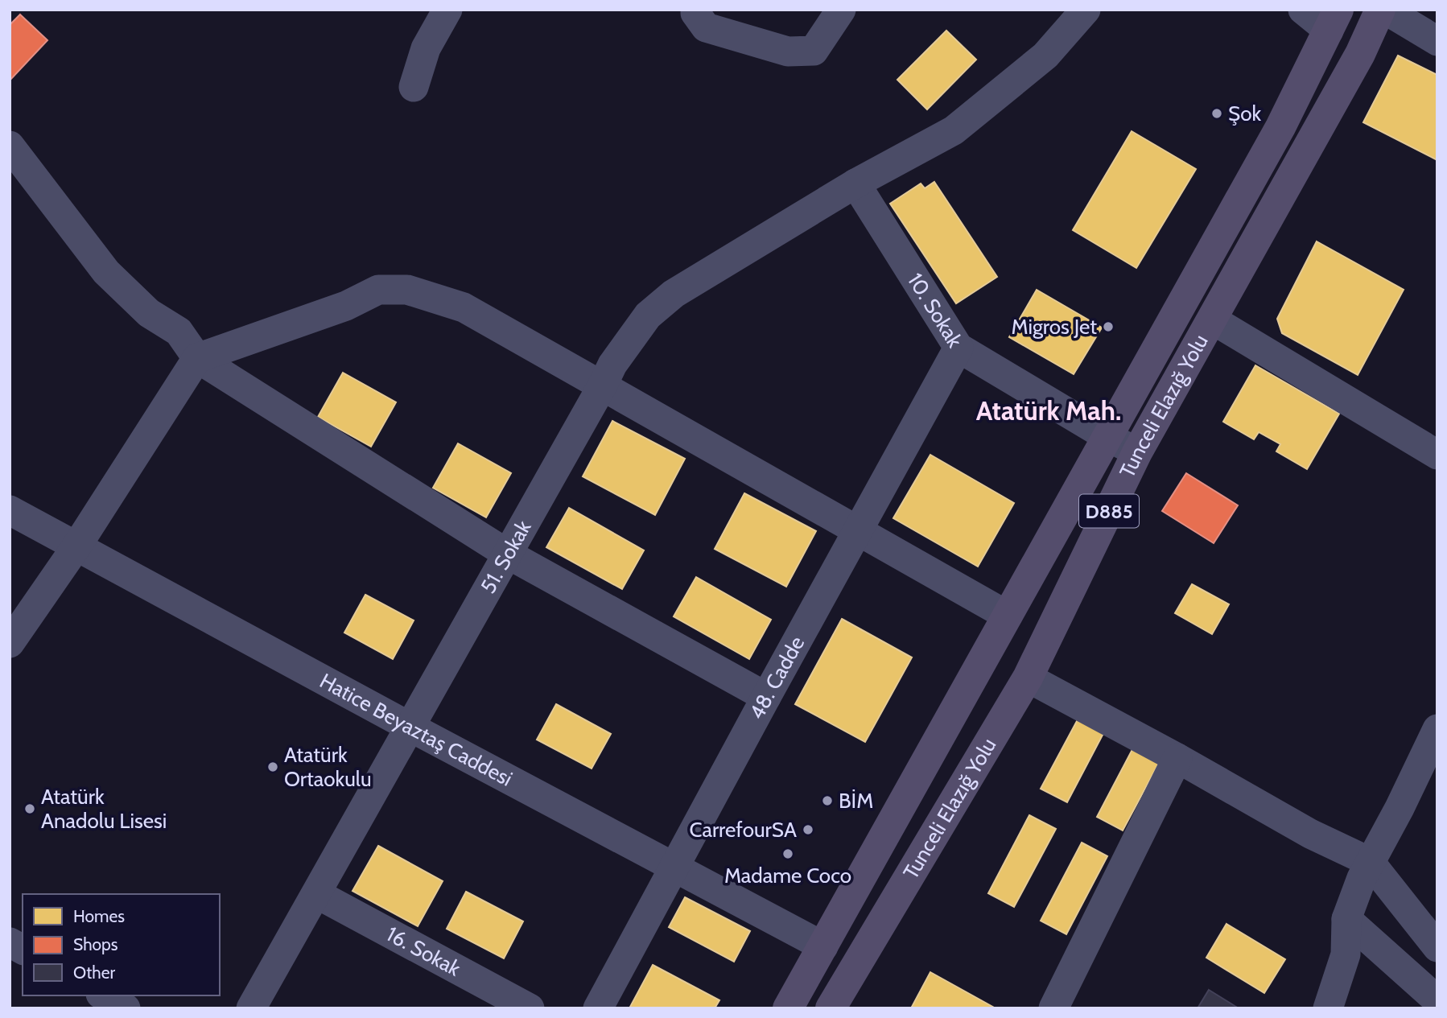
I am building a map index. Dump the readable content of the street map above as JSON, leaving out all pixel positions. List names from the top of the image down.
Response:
{
  "streets": {
    "main road": ["Tunceli Elazığ Yolu", "D885"],
    "street": [
      "10. Sokak",
      "51. Sokak",
      "48. Cadde",
      "Hatice Beyaztaş Caddesi",
      "16. Sokak"
    ]
  },
  "crossings": [
    ["10. Sokak", "Tunceli Elazığ Yolu"],
    ["10. Sokak", "51. Sokak"],
    ["10. Sokak", "48. Cadde"],
    ["Tunceli Elazığ Yolu", "Hatice Beyaztaş Caddesi"],
    ["51. Sokak", "Hatice Beyaztaş Caddesi"],
    ["51. Sokak", "16. Sokak"],
    ["48. Cadde", "Hatice Beyaztaş Caddesi"]
  ],
  "districts": ["Atatürk Mah."],
  "places": [
    "Şok",
    "Migros Jet",
    "Atatürk Ortaokulu",
    "BİM",
    "Atatürk Anadolu Lisesi",
    "CarrefourSA",
    "Madame Coco"
  ],
  "legend": ["Homes", "Shops", "Other"]
}
